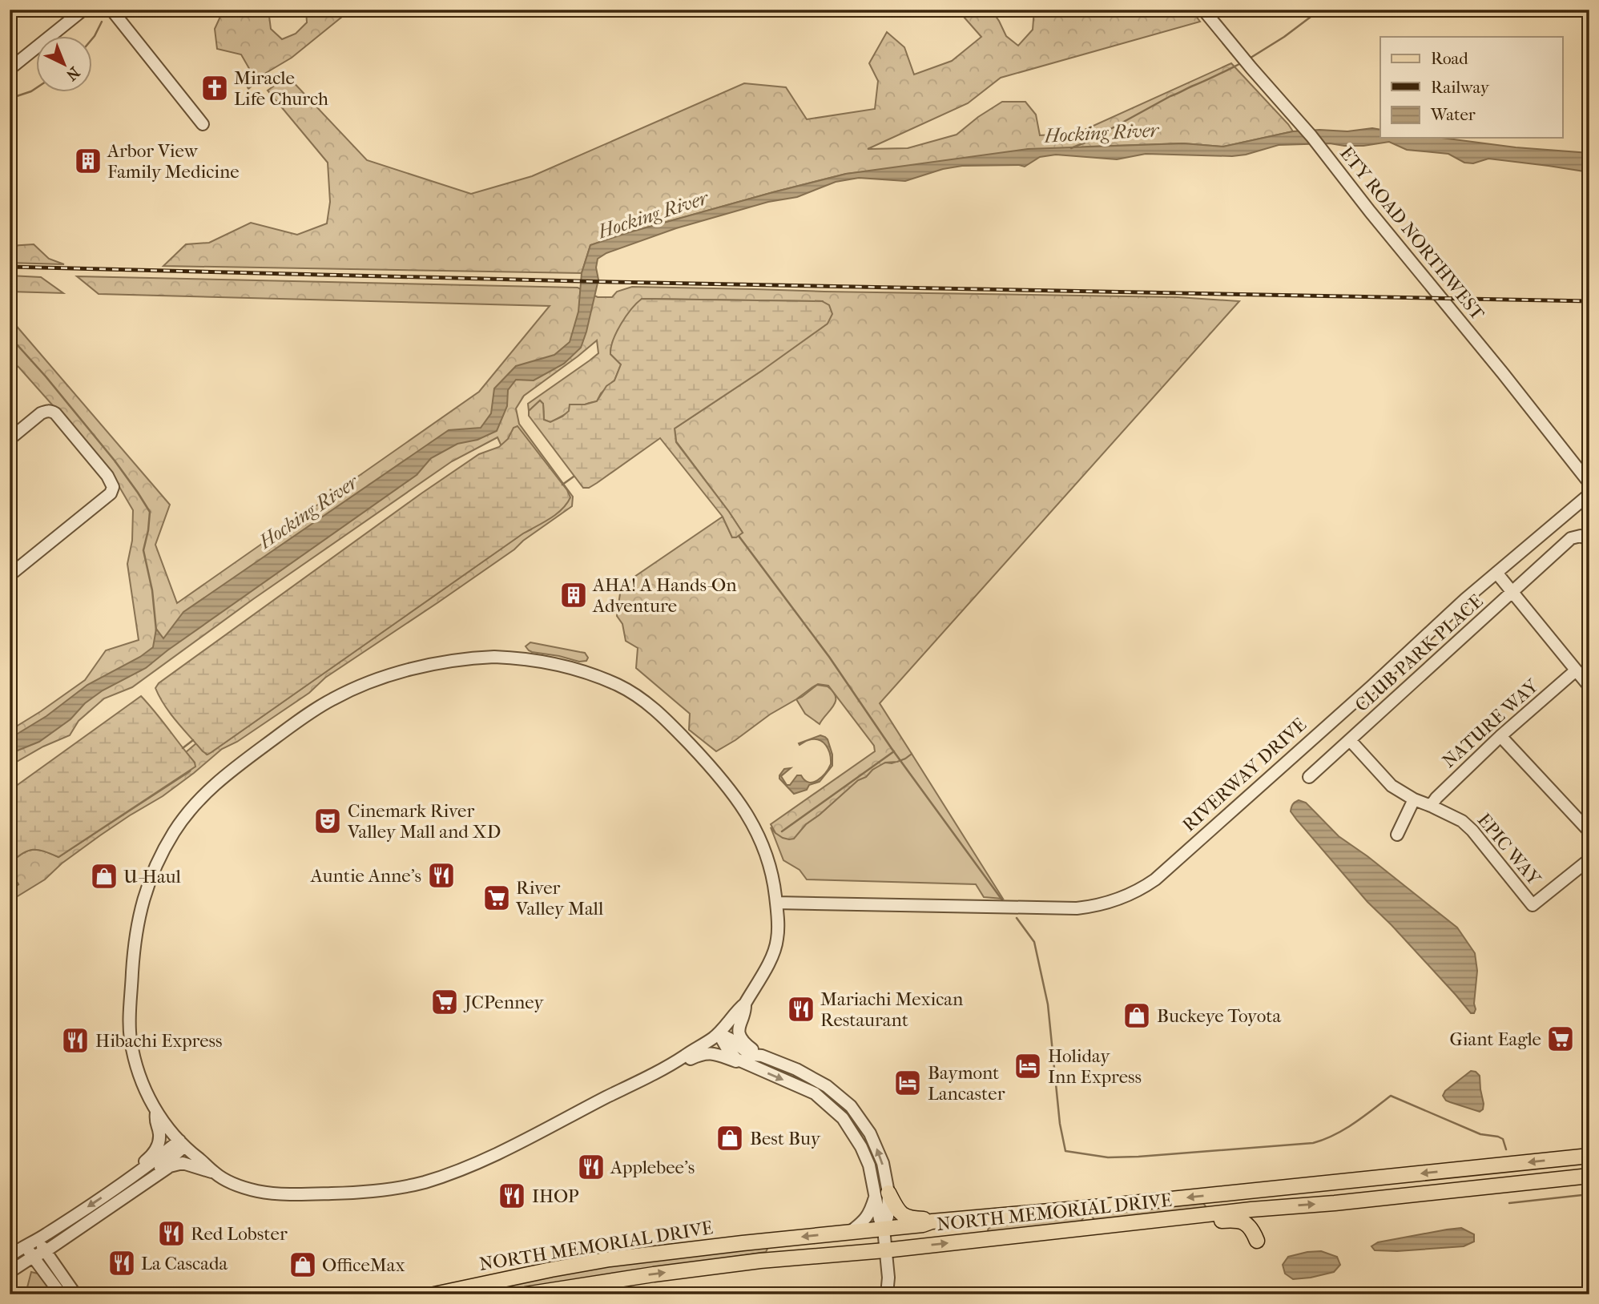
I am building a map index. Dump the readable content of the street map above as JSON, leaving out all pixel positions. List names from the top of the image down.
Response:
{
  "streets": {
    "main road": ["NORTH MEMORIAL DRIVE"],
    "street": [
      "ETY ROAD NORTHWEST",
      "CLUB PARK PLACE",
      "NATURE WAY",
      "RIVERWAY DRIVE",
      "EPIC WAY"
    ]
  },
  "crossings": [
    ["CLUB PARK PLACE", "EPIC WAY"],
    ["NATURE WAY", "EPIC WAY"]
  ],
  "water": ["Hocking River"],
  "places": {
    "church": ["Miracle Life Church"],
    "building": ["Arbor View Family Medicine", "AHA! A Hands-On Adventure"],
    "theatre": ["Cinemark River Valley Mall and XD"],
    "restaurant": [
      "Auntie Anne's",
      "Mariachi Mexican Restaurant",
      "Hibachi Express",
      "Applebee's",
      "IHOP",
      "Red Lobster",
      "La Cascada"
    ],
    "shop": [
      "U-Haul",
      "Buckeye Toyota",
      "Best Buy",
      "OfficeMax"
    ],
    "supermarket": ["River Valley Mall", "JCPenney", "Giant Eagle"],
    "hotel": ["Holiday Inn Express", "Baymont Lancaster"]
  },
  "legend": ["Road", "Railway", "Water"],
  "north": "bottom right"
}
